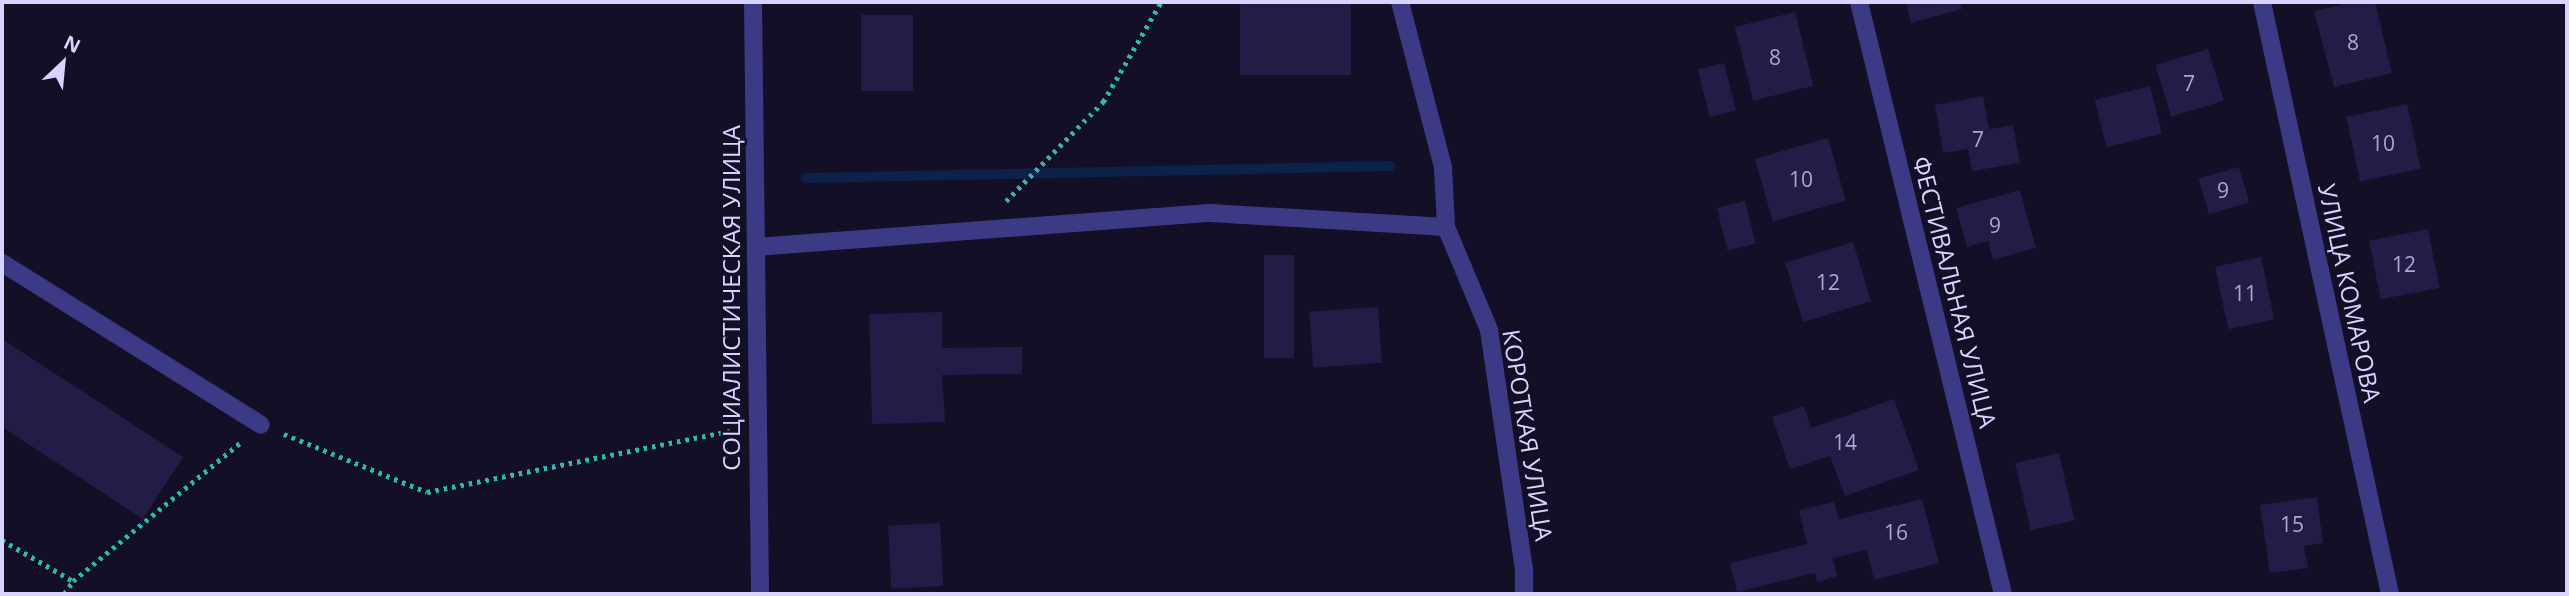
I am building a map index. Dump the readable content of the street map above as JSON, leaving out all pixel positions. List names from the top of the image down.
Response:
{
  "streets": {
    "street": [
      "ФЕСТИВАЛЬНАЯ УЛИЦА",
      "УЛИЦА КОМАРОВА",
      "СОЦИАЛИСТИЧЕСКАЯ УЛИЦА",
      "КОРОТКАЯ УЛИЦА"
    ]
  },
  "house_numbers": [
    "8",
    "8",
    "7",
    "7",
    "10",
    "10",
    "9",
    "9",
    "12",
    "12",
    "11",
    "14",
    "15",
    "16"
  ],
  "north": "top right"
}
